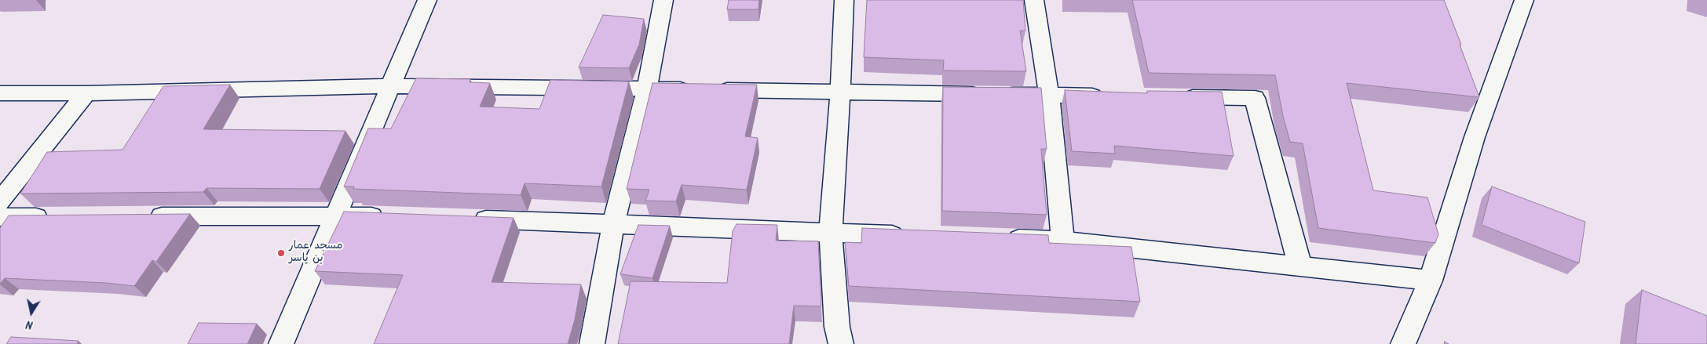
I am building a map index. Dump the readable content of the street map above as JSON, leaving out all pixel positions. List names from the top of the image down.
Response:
{
  "places": ["مسجد عمار بن ياسر"],
  "north": "bottom"
}
